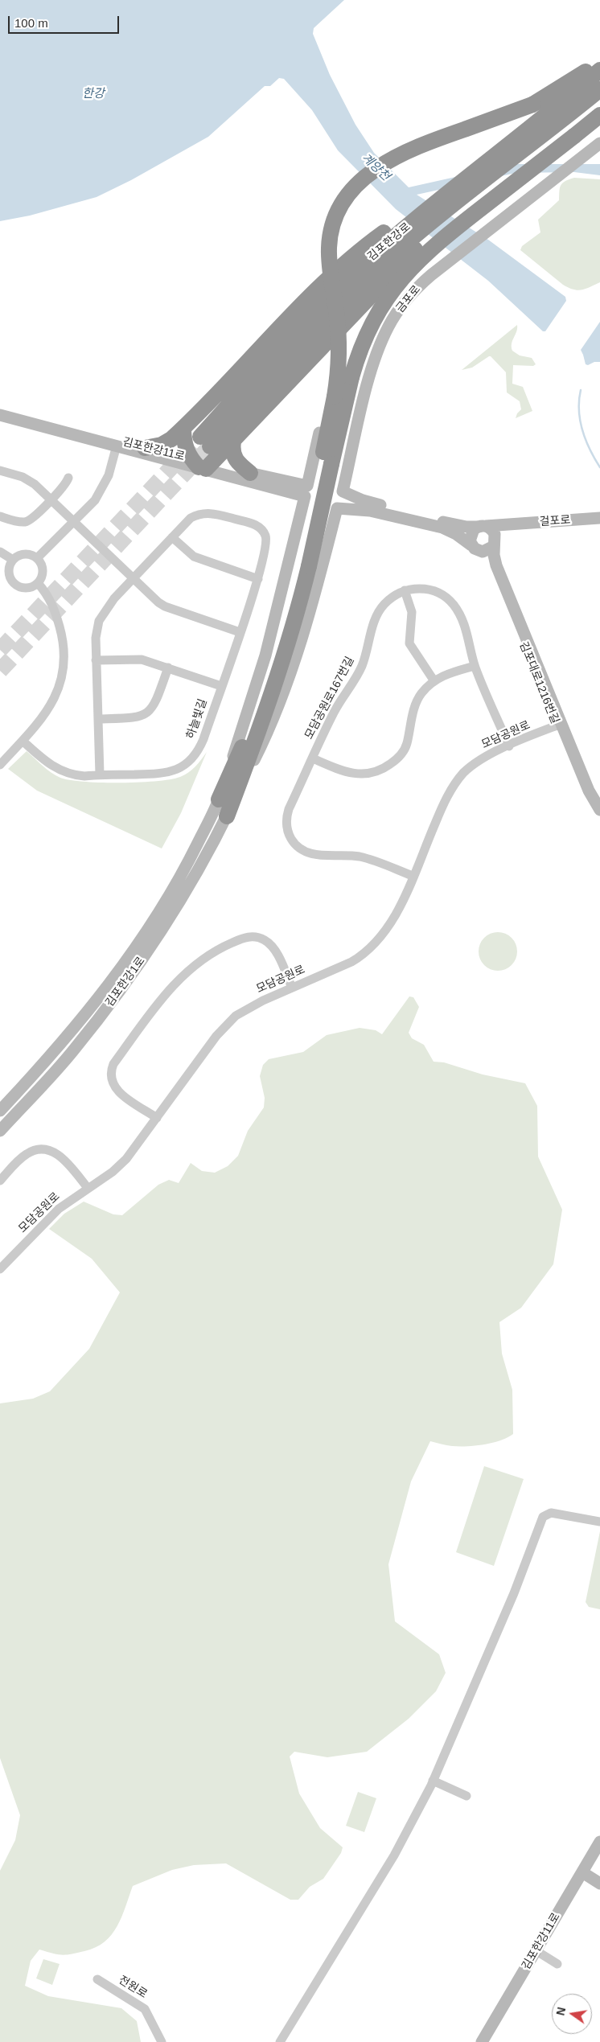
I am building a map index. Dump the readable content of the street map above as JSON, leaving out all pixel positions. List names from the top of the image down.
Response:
{
  "streets": {
    "highway": ["김포한강로"],
    "street": [
      "금포로",
      "김포한강11로",
      "걸포로",
      "김포대로1216번길",
      "모담공원로167번길",
      "하늘빛길",
      "모담공원로",
      "김포한강1로",
      "전원로"
    ]
  },
  "crossings": [
    ["금포로", "김포한강1로"],
    ["김포한강11로", "김포대로1216번길"],
    ["김포한강11로", "김포한강1로"],
    ["걸포로", "김포대로1216번길"],
    ["김포대로1216번길", "모담공원로"],
    ["김포대로1216번길", "김포한강1로"],
    ["모담공원로167번길", "모담공원로"]
  ],
  "water": ["한강", "계양천"],
  "scale_bar": "100 m",
  "north": "left"
}
